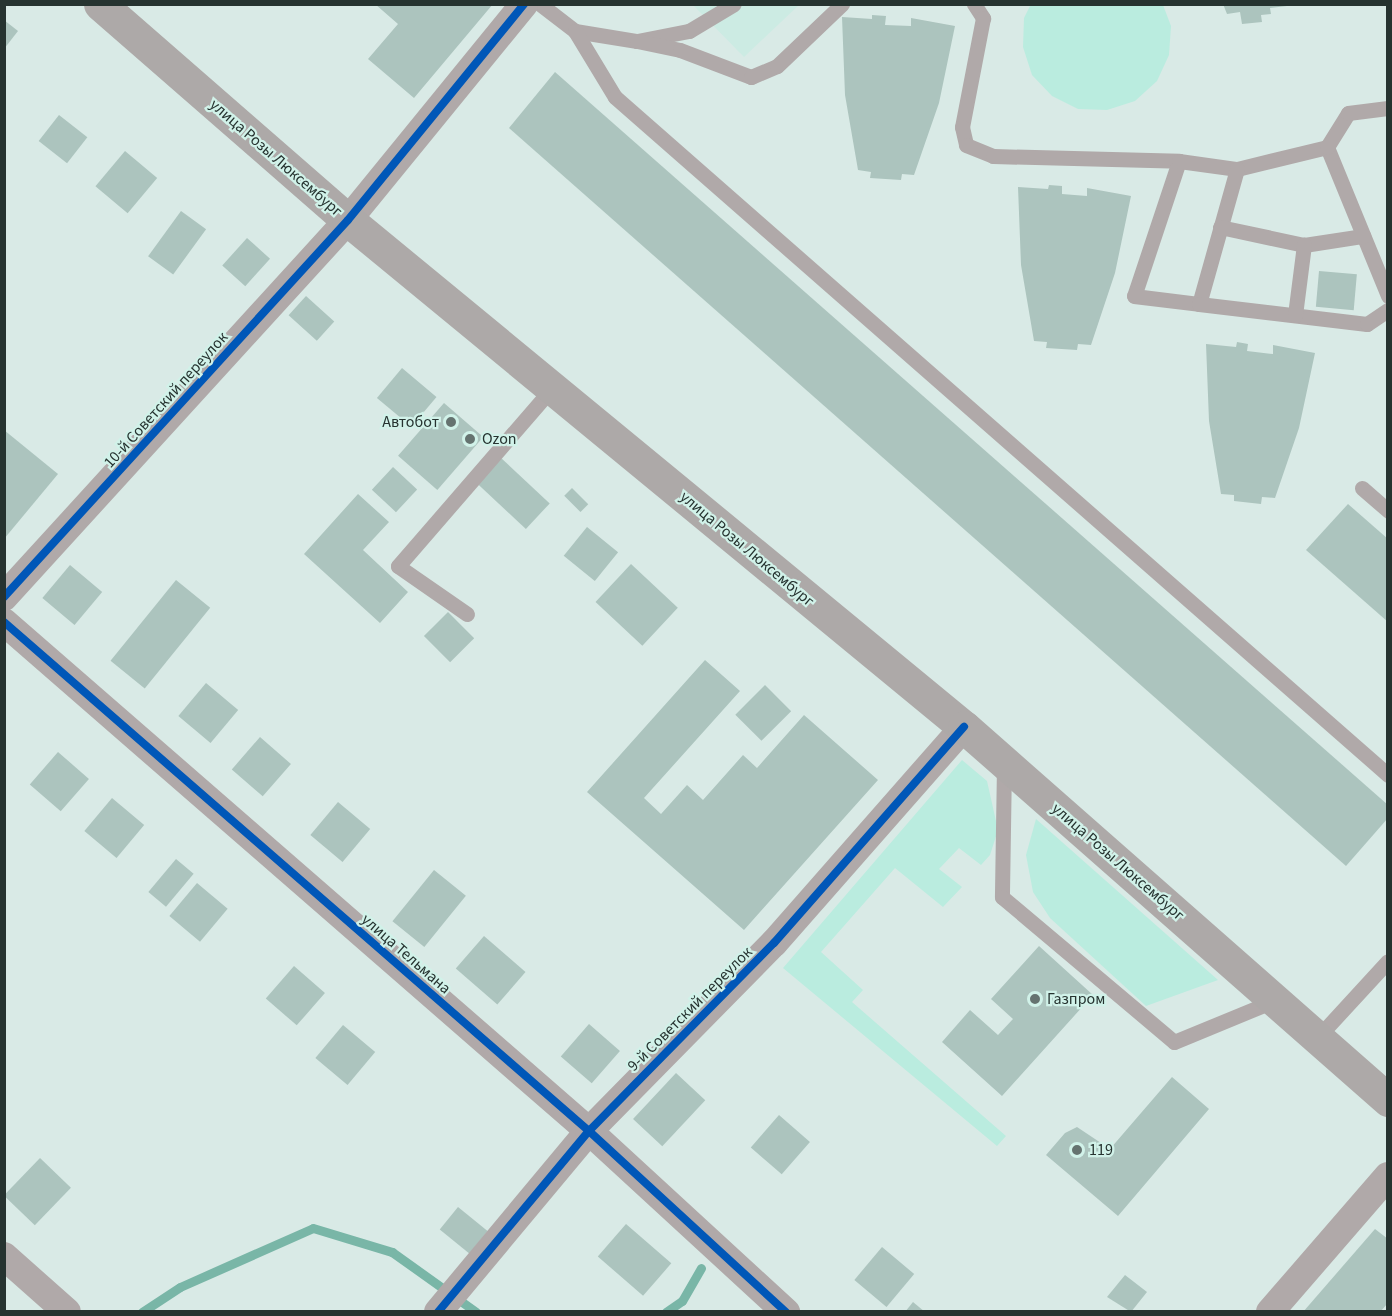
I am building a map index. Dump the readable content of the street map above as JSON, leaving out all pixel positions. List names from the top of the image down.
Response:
{
  "streets": {
    "main road": ["улица Розы Люксембург"],
    "street": ["10-й Советский переулок", "улица Тельмана", "9-й Советский переулок"]
  },
  "crossings": [
    ["улица Розы Люксембург", "10-й Советский переулок"],
    ["улица Розы Люксембург", "9-й Советский переулок"],
    ["улица Тельмана", "9-й Советский переулок"]
  ],
  "places": [
    "Автобот",
    "Ozon",
    "Газпром",
    "119"
  ]
}
